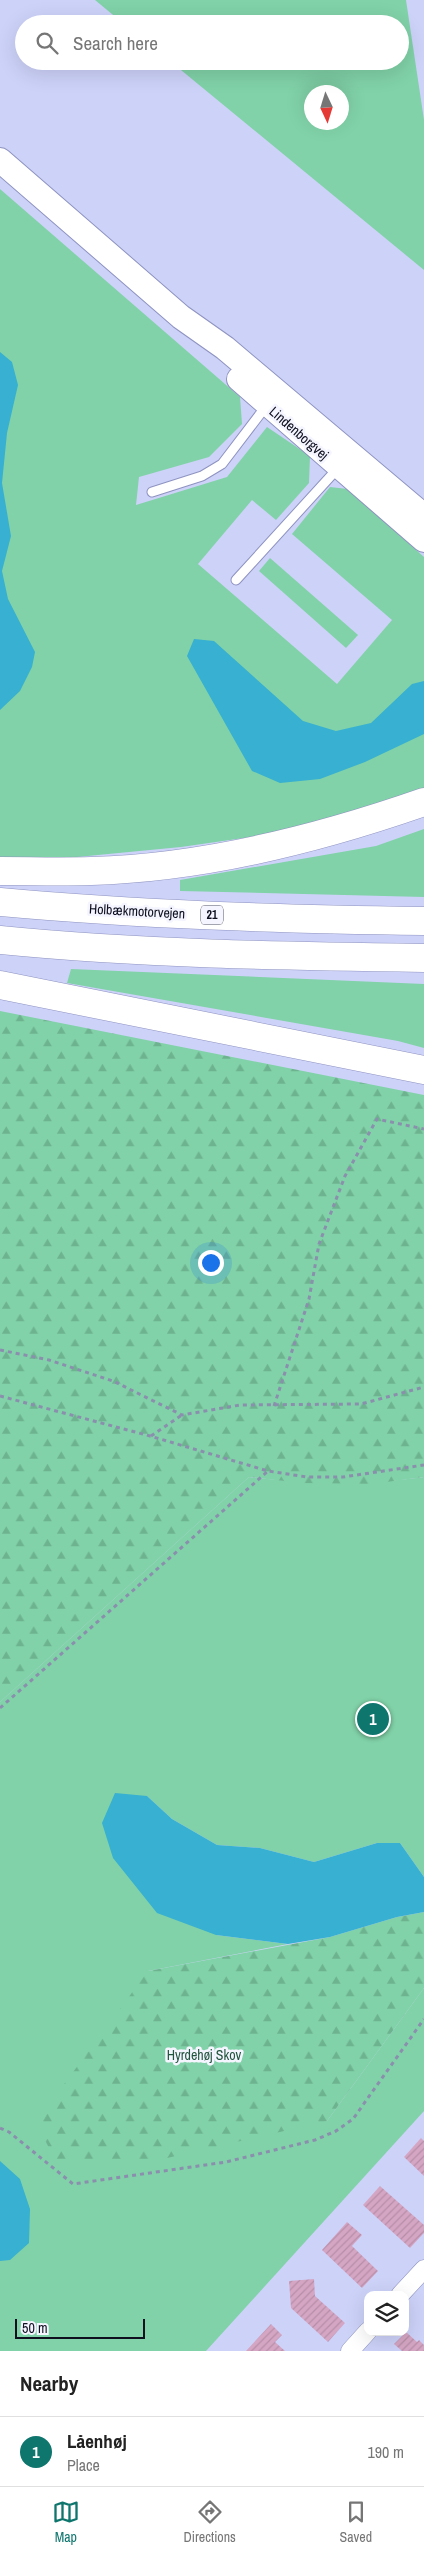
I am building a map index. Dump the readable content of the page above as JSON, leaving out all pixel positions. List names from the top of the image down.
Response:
{
  "streets": {
    "highway": ["Holbækmotorvejen", "21"],
    "main road": ["Lindenborgvej"]
  },
  "parks": ["Hyrdehøj Skov"],
  "scale_bar": "50 m",
  "north": "bottom",
  "page": {
    "search": "Search here",
    "pins": "1",
    "scale": "50 m",
    "heading": "Nearby",
    "list": [
      {
        "mark": "1",
        "name": "Låenhøj",
        "note": "Place",
        "value": "190 m"
      }
    ],
    "nav": ["Map", "Directions", "Saved"]
  }
}
